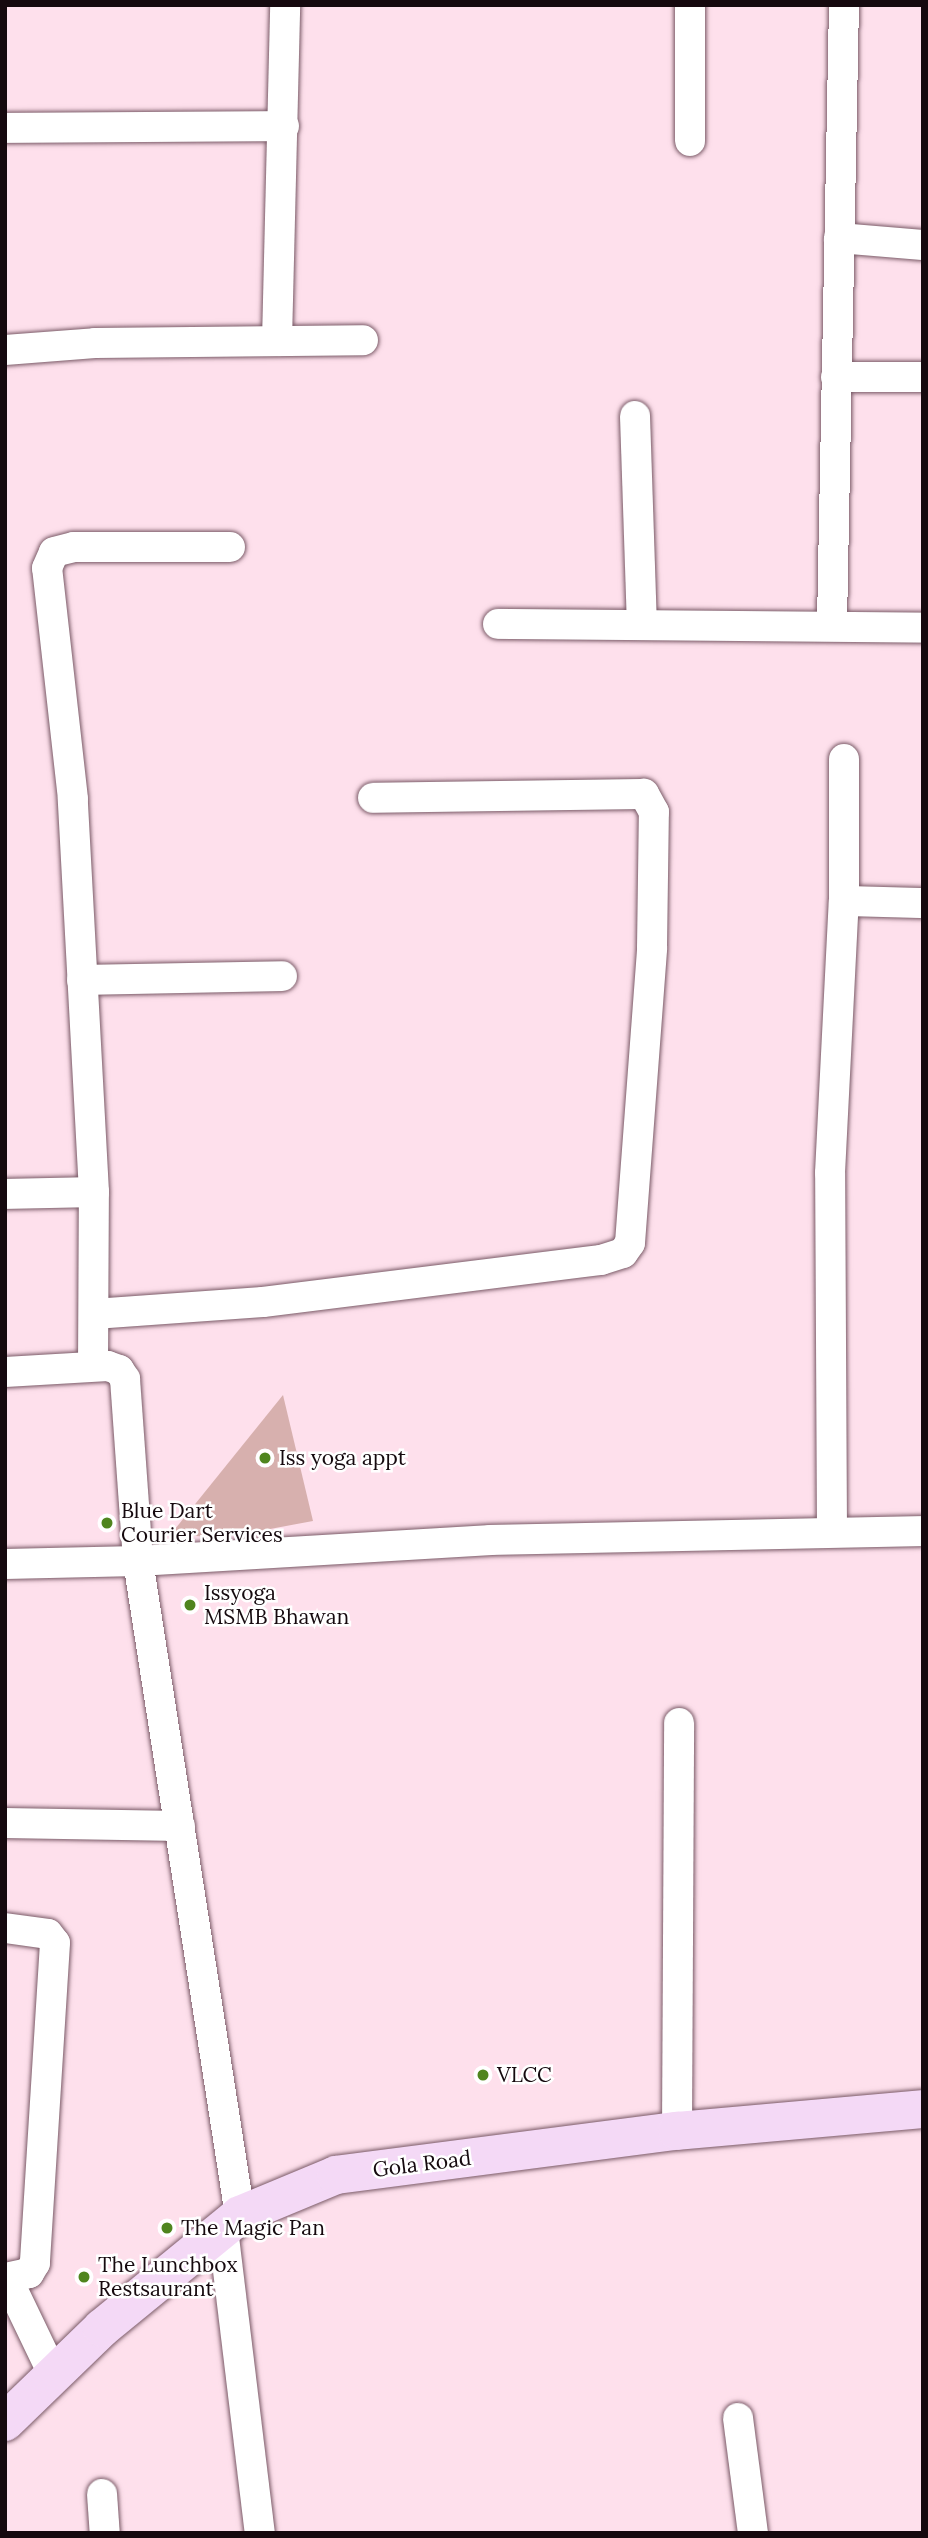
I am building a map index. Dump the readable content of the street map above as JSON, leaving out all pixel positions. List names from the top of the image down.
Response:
{
  "streets": {
    "street": ["Gola Road"]
  },
  "places": [
    "Iss yoga appt",
    "Blue Dart Courier Services",
    "Issyoga MSMB Bhawan",
    "VLCC",
    "The Magic Pan",
    "The Lunchbox Restsaurant"
  ]
}
